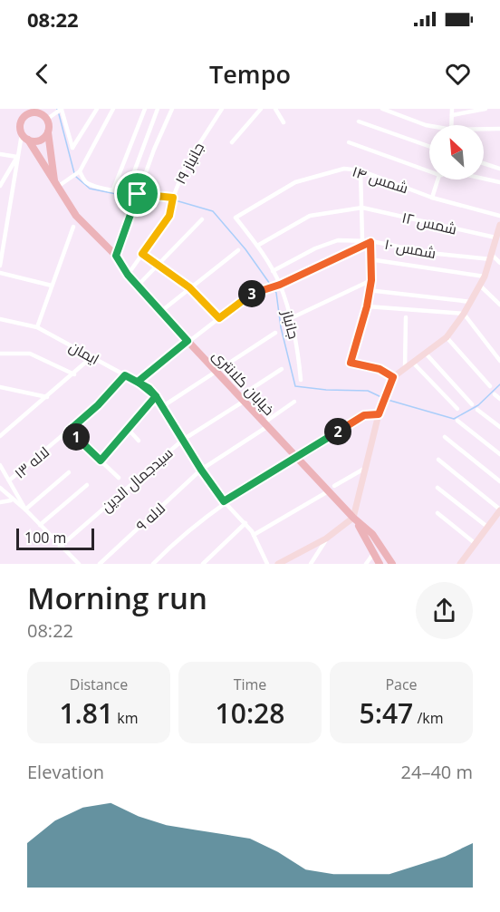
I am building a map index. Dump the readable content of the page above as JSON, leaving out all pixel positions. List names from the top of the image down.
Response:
{
  "streets": {
    "main road": ["خیابان کلانتری"],
    "street": [
      "جانباز ۱۹",
      "شمس ۱۴",
      "شمس ۱۲",
      "شمس ۱۰",
      "جانباز",
      "ایمان",
      "لاله ۱۳",
      "سیدجمال الدین",
      "لاله ۹"
    ]
  },
  "crossings": [
    ["جانباز ۱۹", "خیابان کلانتری"],
    ["شمس ۱۴", "جانباز"],
    ["شمس ۱۰", "جانباز"],
    ["ایمان", "لاله ۱۳"],
    ["ایمان", "سیدجمال الدین"],
    ["ایمان", "لاله ۹"],
    ["خیابان کلانتری", "سیدجمال الدین"],
    ["خیابان کلانتری", "لاله ۹"]
  ],
  "scale_bar": "100 m",
  "north": "top left",
  "page": {
    "status": "08:22",
    "header": "Tempo",
    "pins": ["3", "2", "1"],
    "scale": "100 m",
    "heading": ["Morning run", "08:22"],
    "stats": [
      ["Distance", "1.81 km"],
      ["Time", "10:28"],
      ["Pace", "5:47 /km"]
    ],
    "chart": ["Elevation", "24–40 m"]
  }
}
